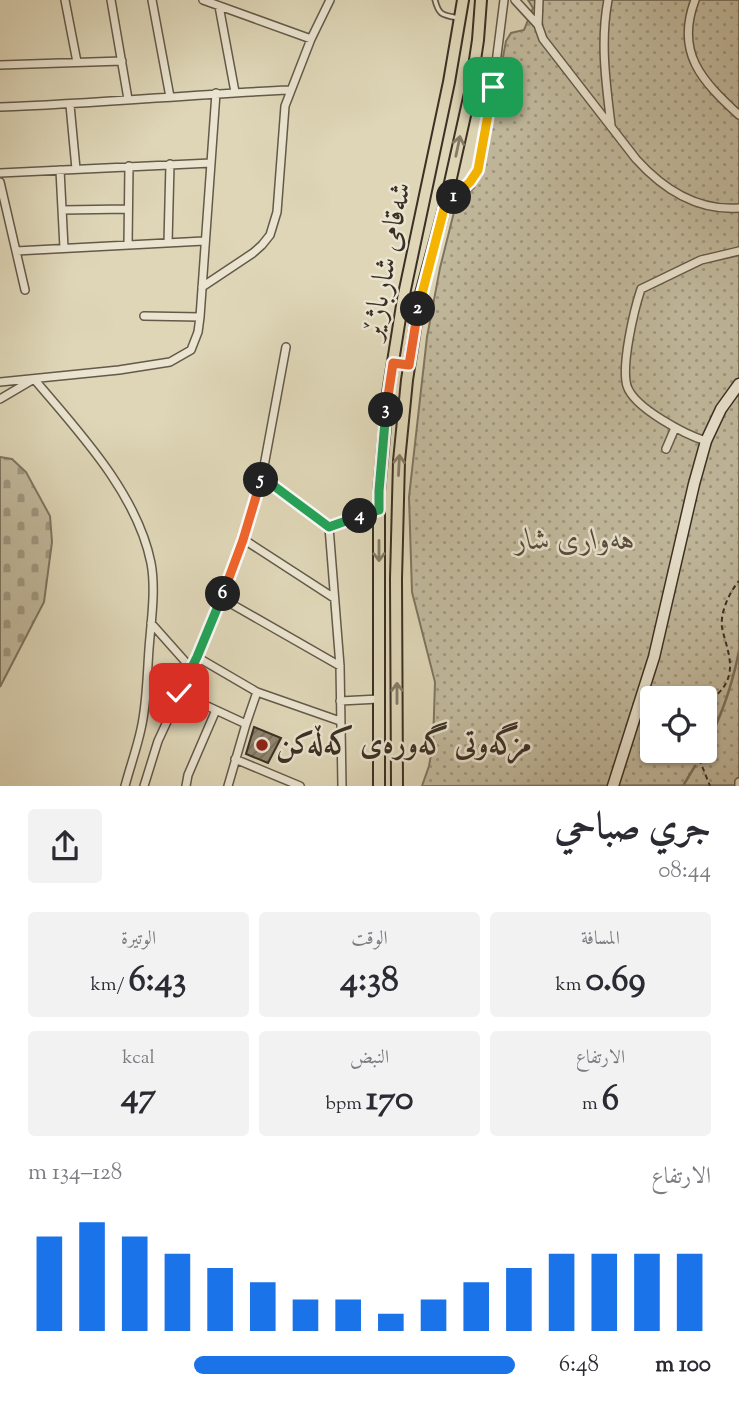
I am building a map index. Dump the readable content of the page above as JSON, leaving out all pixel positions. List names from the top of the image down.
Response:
{
  "streets": {
    "main road": ["شەقامی شارباژێر"]
  },
  "parks": ["هەواری شار"],
  "places": ["مزگەوتی گەورەی کەڵەکن"],
  "page": {
    "pins": [
      "1",
      "2",
      "3",
      "5",
      "4",
      "6"
    ],
    "heading": ["جري صباحي", "08:44"],
    "stats": [
      ["المسافة", "0.69 km"],
      ["الوقت", "4:38"],
      ["الوتيرة", "6:43 /km"],
      ["الارتفاع", "6 m"],
      ["النبض", "170 bpm"],
      ["kcal", "47"]
    ],
    "chart": ["الارتفاع", "128–134 m"],
    "list": [
      {
        "name": "100 m",
        "note": "6:48"
      }
    ]
  }
}
